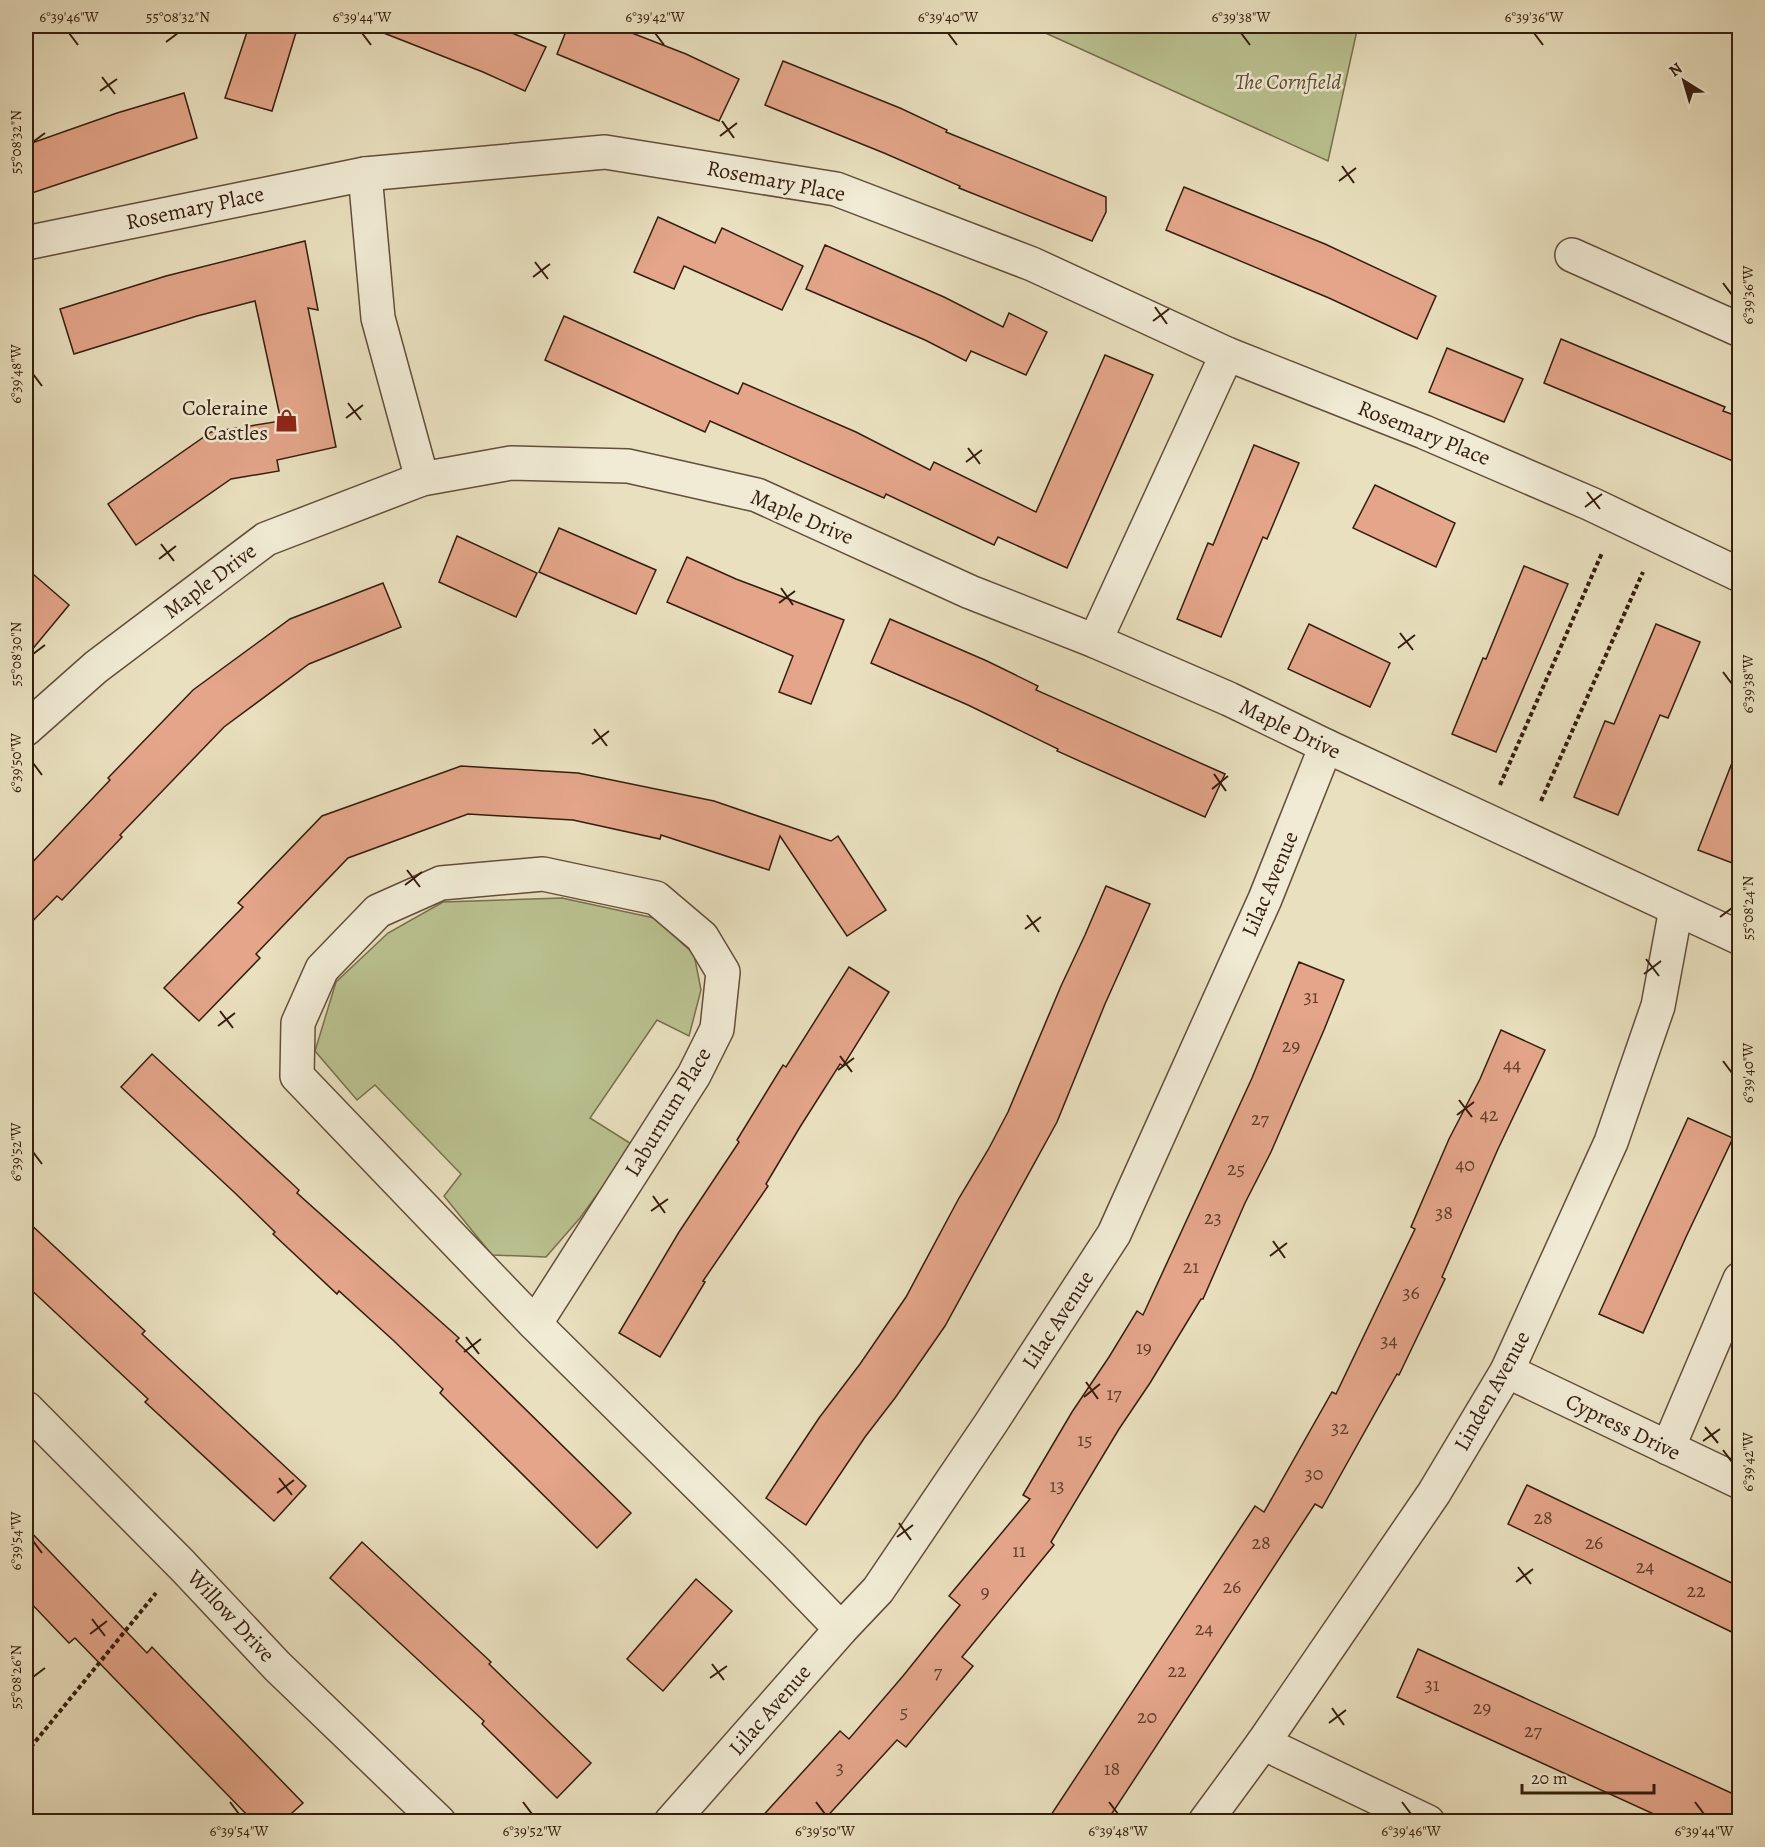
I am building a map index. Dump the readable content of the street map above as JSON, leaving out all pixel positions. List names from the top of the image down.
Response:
{
  "streets": {
    "street": [
      "Rosemary Place",
      "Maple Drive",
      "Lilac Avenue",
      "Laburnum Place",
      "Linden Avenue",
      "Cypress Drive",
      "Willow Drive"
    ]
  },
  "crossings": [
    ["Maple Drive", "Lilac Avenue"],
    ["Maple Drive", "Linden Avenue"],
    ["Lilac Avenue", "Laburnum Place"],
    ["Linden Avenue", "Cypress Drive"]
  ],
  "parks": ["The Cornfield"],
  "places": {
    "shop": ["Coleraine Castles"]
  },
  "house_numbers": [
    "31",
    "29",
    "44",
    "42",
    "27",
    "40",
    "25",
    "38",
    "23",
    "21",
    "36",
    "34",
    "19",
    "17",
    "32",
    "15",
    "30",
    "13",
    "28",
    "28",
    "26",
    "11",
    "24",
    "26",
    "22",
    "9",
    "24",
    "22",
    "7",
    "31",
    "29",
    "5",
    "20",
    "27",
    "3",
    "18"
  ],
  "scale_bar": "20 m",
  "north": "top left",
  "coordinates": [
    "6°39'46\"W",
    "55°08'32\"N",
    "6°39'44\"W",
    "6°39'42\"W",
    "6°39'40\"W",
    "6°39'38\"W",
    "6°39'36\"W",
    "6°39'48\"W",
    "55°08'30\"N",
    "6°39'50\"W",
    "55°08'24\"N",
    "6°39'52\"W",
    "6°39'54\"W",
    "55°08'26\"N"
  ]
}
